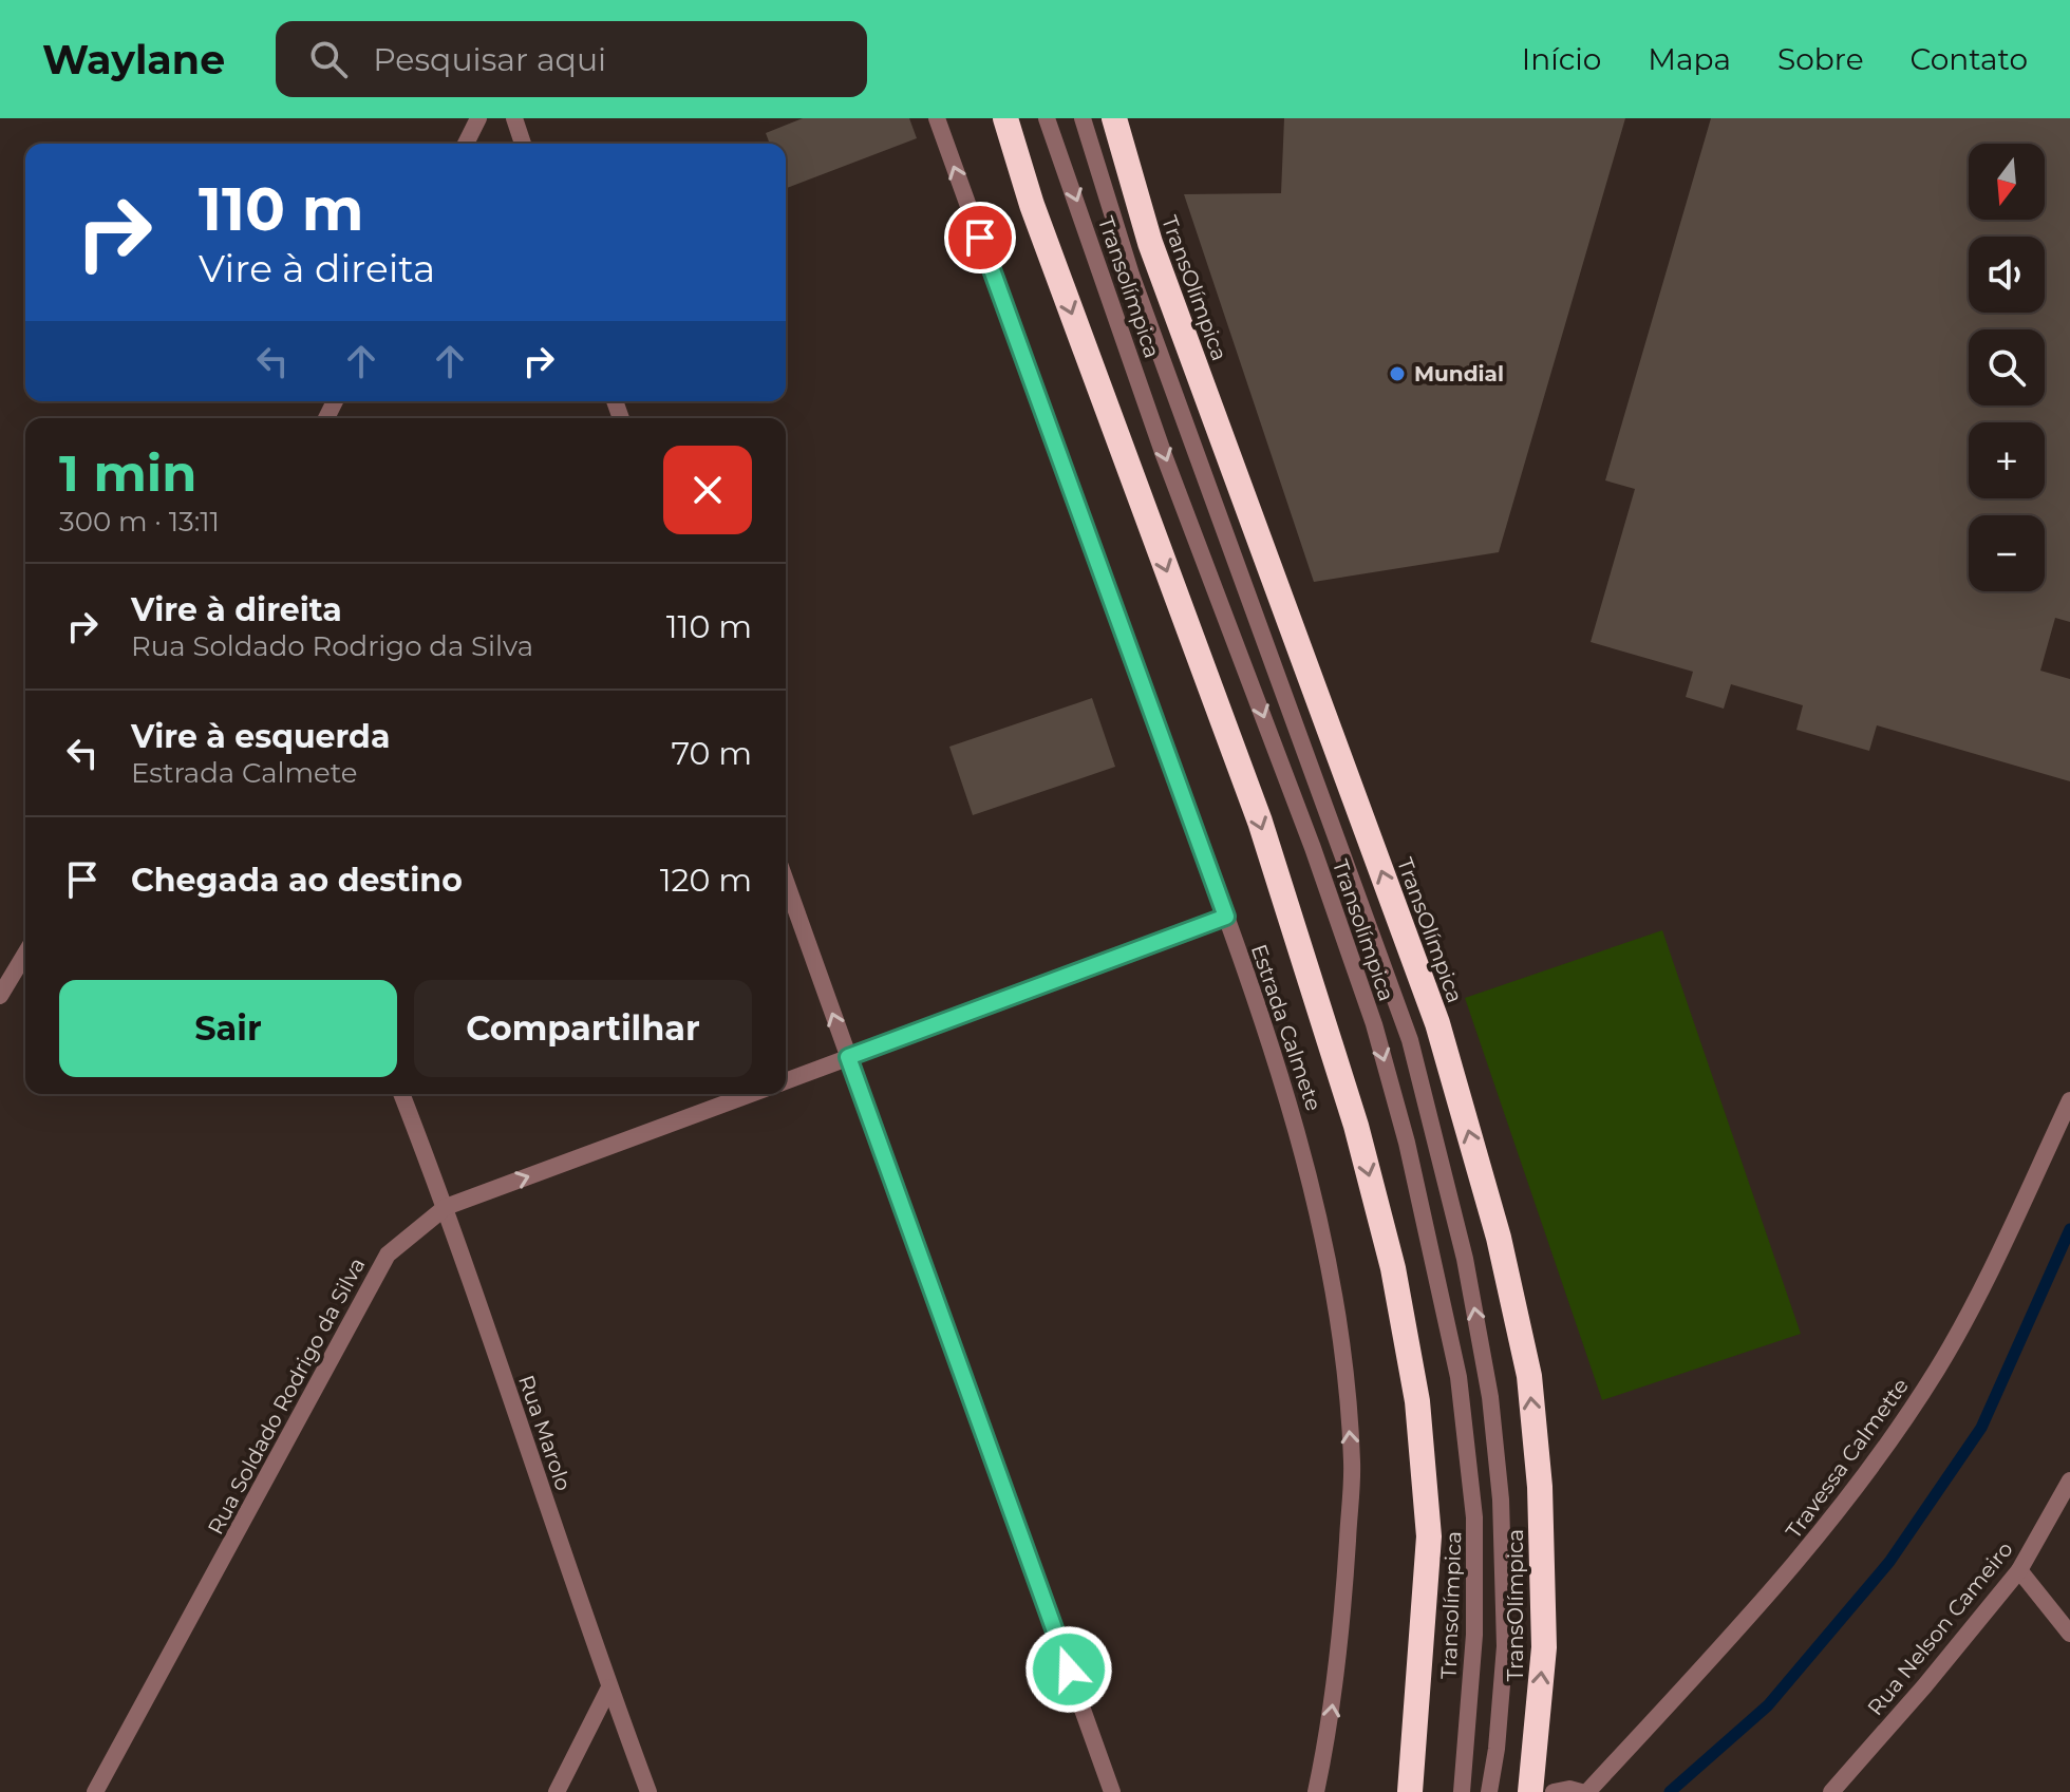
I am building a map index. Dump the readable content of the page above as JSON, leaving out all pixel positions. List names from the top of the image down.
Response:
{
  "streets": {
    "highway": ["TransOlímpica"],
    "street": [
      "Transolímpica",
      "Estrada Calmete",
      "Rua Soldado Rodrigo da Silva",
      "Rua Marolo",
      "Travessa Calmette",
      "Rua Nelson Cameiro"
    ]
  },
  "crossings": [
    ["Rua Soldado Rodrigo da Silva", "Rua Marolo"]
  ],
  "one_way": ["Estrada Calmete"],
  "places": ["Mundial"],
  "north": "bottom",
  "page": {
    "header": "Waylane",
    "search": "Pesquisar aqui",
    "nav": [
      "Início",
      "Mapa",
      "Sobre",
      "Contato"
    ],
    "map_buttons": ["+", "−"],
    "turn": ["110 m", "Vire à direita"],
    "heading": ["1 min", "300 m · 13:11"],
    "list": [
      {
        "name": "Vire à direita",
        "note": "Rua Soldado Rodrigo da Silva",
        "value": "110 m"
      },
      {
        "name": "Vire à esquerda",
        "note": "Estrada Calmete",
        "value": "70 m"
      },
      {
        "name": "Chegada ao destino",
        "value": "120 m"
      }
    ],
    "buttons": ["Sair", "Compartilhar"]
  }
}
